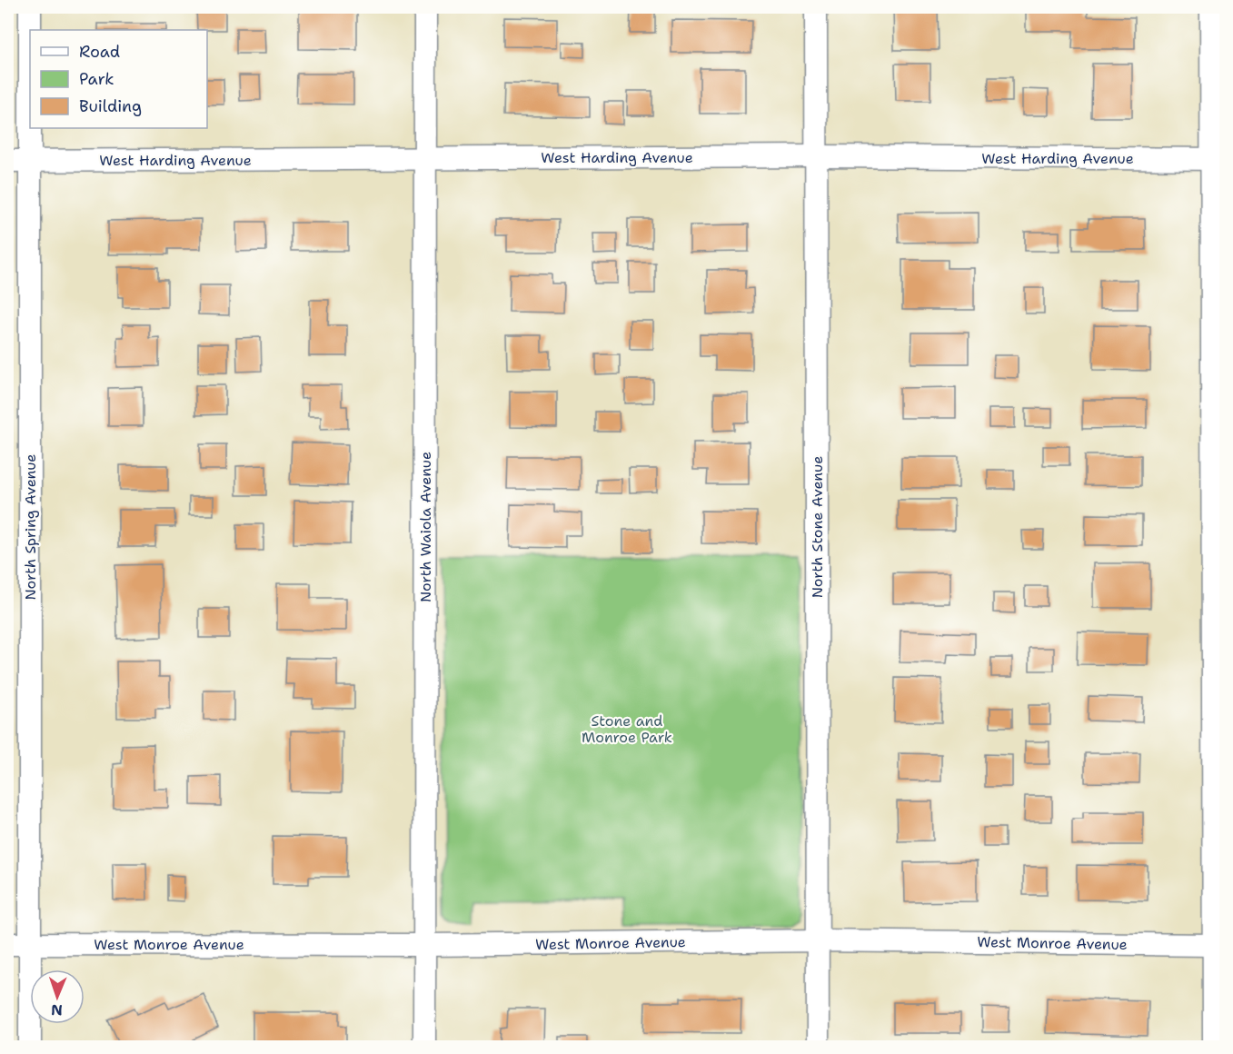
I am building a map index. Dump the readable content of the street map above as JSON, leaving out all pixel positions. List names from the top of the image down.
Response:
{
  "streets": {
    "street": [
      "West Harding Avenue",
      "North Spring Avenue",
      "North Waiola Avenue",
      "North Stone Avenue",
      "West Monroe Avenue"
    ]
  },
  "crossings": [
    ["West Harding Avenue", "North Spring Avenue"],
    ["West Harding Avenue", "North Waiola Avenue"],
    ["West Harding Avenue", "North Stone Avenue"],
    ["North Spring Avenue", "West Monroe Avenue"],
    ["North Waiola Avenue", "West Monroe Avenue"],
    ["North Stone Avenue", "West Monroe Avenue"]
  ],
  "parks": ["Stone and Monroe Park"],
  "legend": ["Road", "Park", "Building"],
  "north": "bottom"
}
